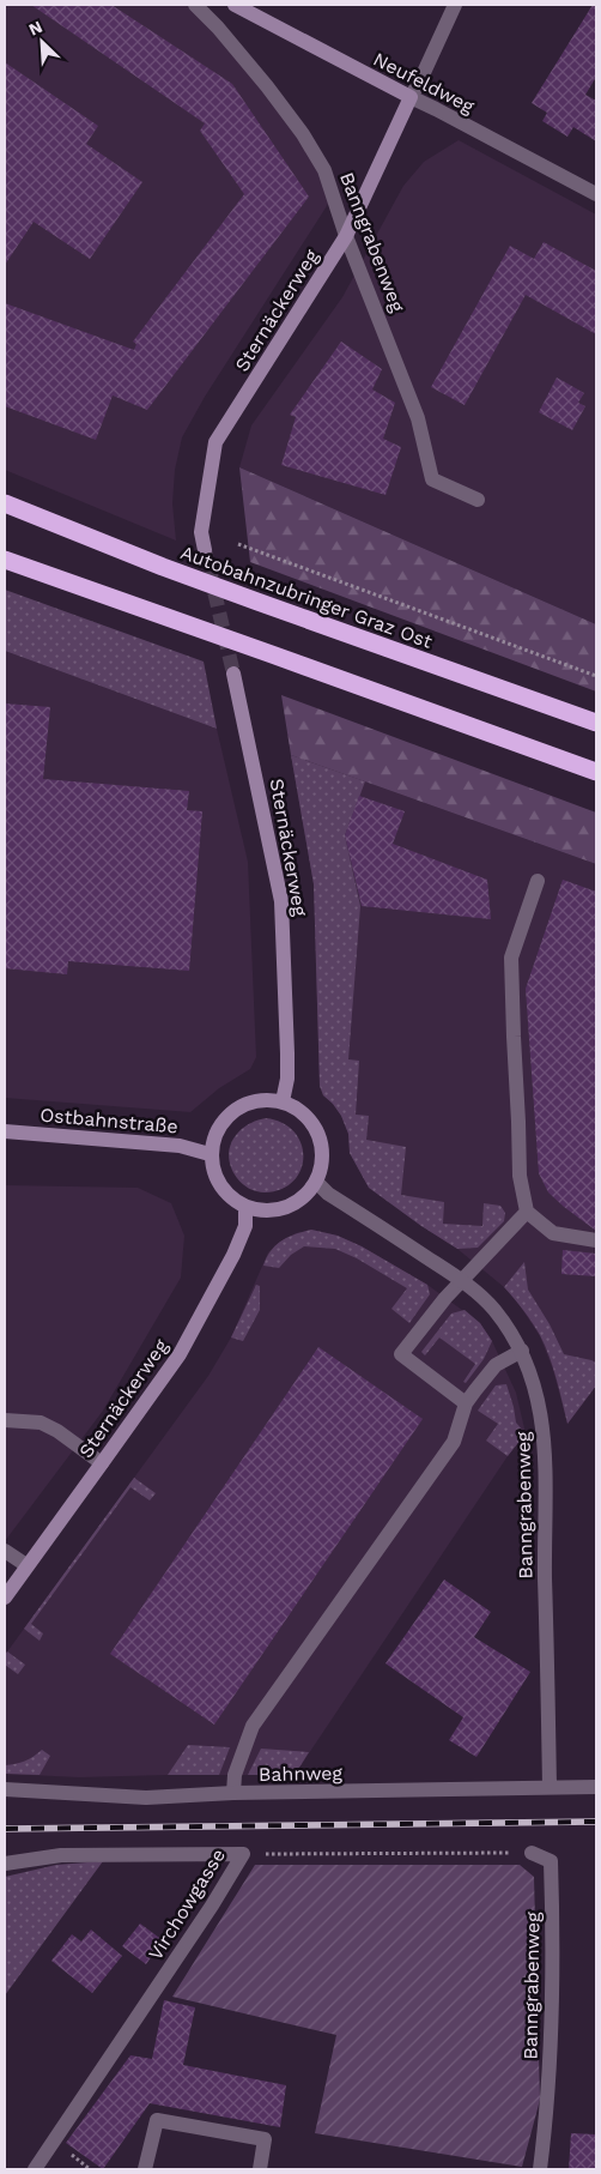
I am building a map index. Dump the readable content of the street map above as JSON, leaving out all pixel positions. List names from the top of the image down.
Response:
{
  "streets": {
    "highway": ["Autobahnzubringer Graz Ost"],
    "street": [
      "Neufeldweg",
      "Banngrabenweg",
      "Sternäckerweg",
      "Ostbahnstraße",
      "Bahnweg",
      "Virchowgasse"
    ]
  },
  "crossings": [
    ["Neufeldweg", "Sternäckerweg"],
    ["Banngrabenweg", "Sternäckerweg"],
    ["Banngrabenweg", "Ostbahnstraße"],
    ["Banngrabenweg", "Bahnweg"],
    ["Sternäckerweg", "Ostbahnstraße"]
  ],
  "north": "top left"
}
